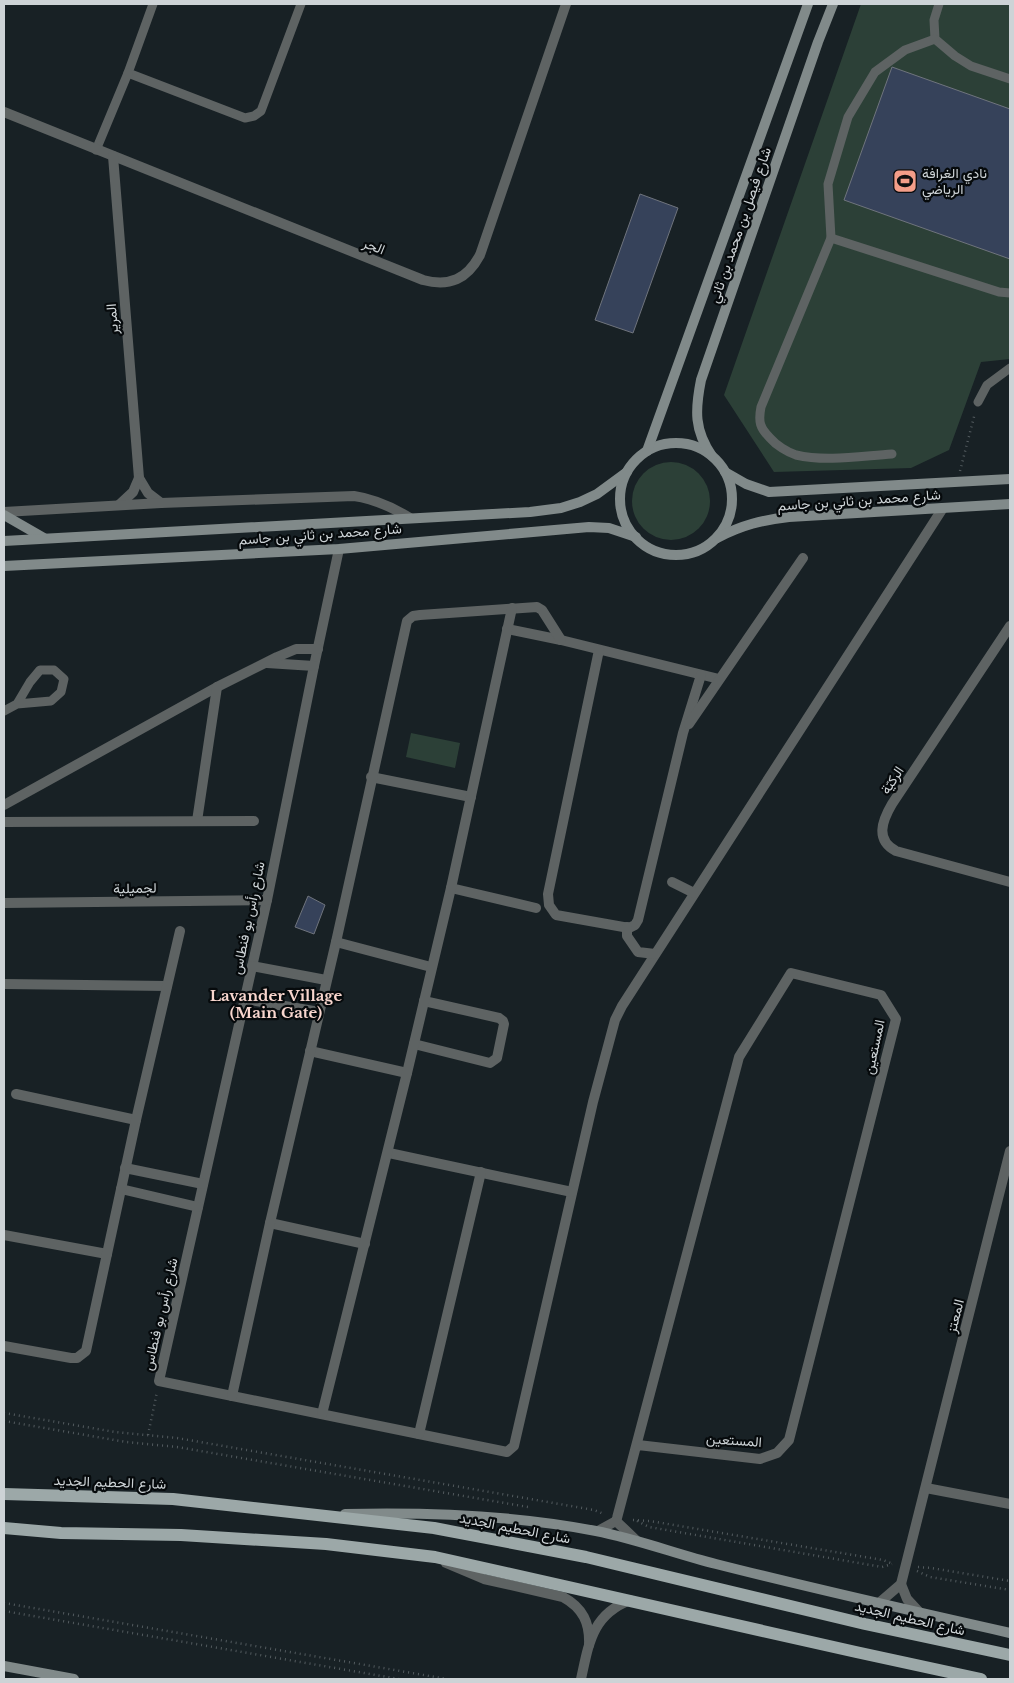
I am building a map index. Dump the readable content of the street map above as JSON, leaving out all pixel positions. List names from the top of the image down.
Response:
{
  "streets": {
    "main road": ["شارع فيصل بن محمد بن ثاني", "شارع محمد بن ثاني بن جاسم", "شارع الحطيم الجديد"],
    "street": [
      "الجر",
      "المرير",
      "الركيّة",
      "لجميلية",
      "شارع رأس بو فنطاس",
      "المستعين",
      "المعتز"
    ]
  },
  "crossings": [
    ["شارع فيصل بن محمد بن ثاني", "شارع محمد بن ثاني بن جاسم"],
    ["الجر", "المرير"],
    ["شارع محمد بن ثاني بن جاسم", "شارع رأس بو فنطاس"],
    ["لجميلية", "شارع رأس بو فنطاس"]
  ],
  "districts": ["Lavander Village (Main Gate)"],
  "places": {
    "sports": ["نادي الغرافة الرياضي"]
  }
}
